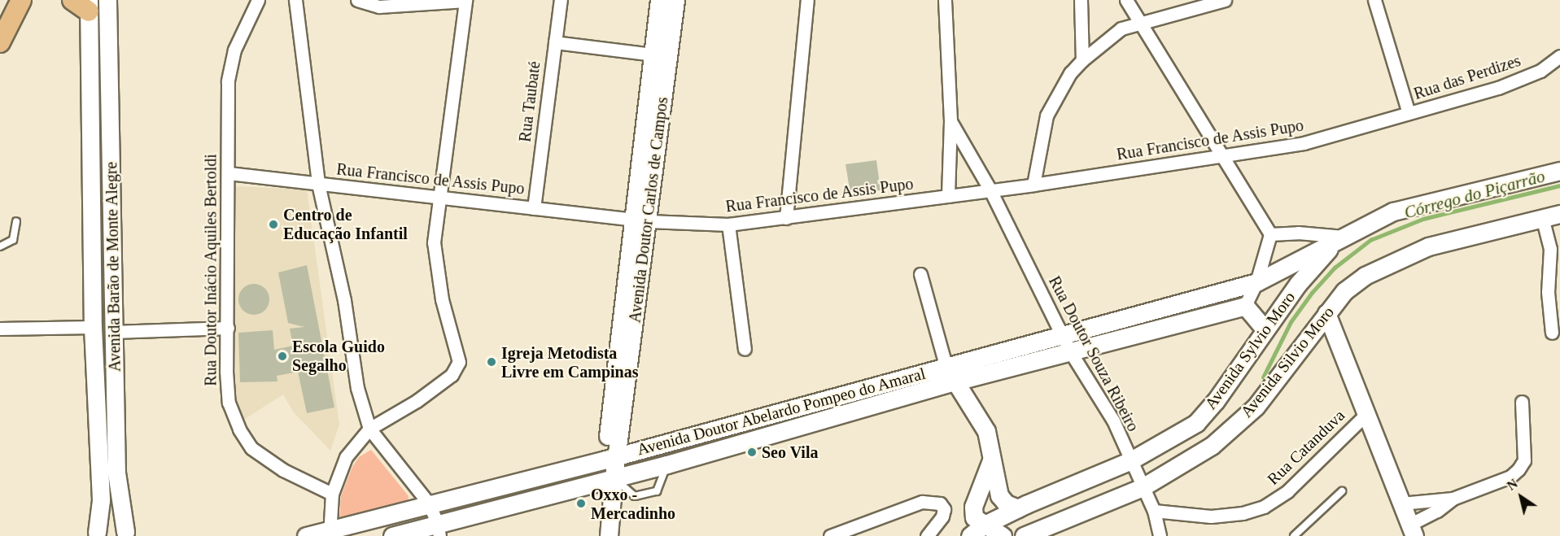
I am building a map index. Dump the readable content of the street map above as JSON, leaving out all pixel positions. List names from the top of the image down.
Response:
{
  "streets": {
    "main road": [
      "Avenida Doutor Carlos de Campos",
      "Avenida Barão de Monte Alegre",
      "Avenida Sylvio Moro",
      "Avenida Silvio Moro",
      "Avenida Doutor Abelardo Pompeo do Amaral"
    ],
    "street": [
      "Rua das Perdizes",
      "Rua Taubaté",
      "Rua Francisco de Assis Pupo",
      "Rua Doutor Inácio Aquiles Bertoldi",
      "Rua Doutor Souza Ribeiro",
      "Rua Catanduva"
    ]
  },
  "crossings": [
    ["Rua das Perdizes", "Rua Francisco de Assis Pupo"],
    ["Rua Taubaté", "Rua Francisco de Assis Pupo"],
    ["Rua Francisco de Assis Pupo", "Avenida Doutor Carlos de Campos"],
    ["Rua Francisco de Assis Pupo", "Rua Doutor Inácio Aquiles Bertoldi"],
    ["Rua Francisco de Assis Pupo", "Rua Doutor Souza Ribeiro"],
    ["Avenida Doutor Carlos de Campos", "Avenida Doutor Abelardo Pompeo do Amaral"],
    ["Avenida Sylvio Moro", "Rua Doutor Souza Ribeiro"],
    ["Avenida Sylvio Moro", "Avenida Doutor Abelardo Pompeo do Amaral"],
    ["Rua Doutor Souza Ribeiro", "Avenida Silvio Moro"],
    ["Rua Doutor Souza Ribeiro", "Avenida Doutor Abelardo Pompeo do Amaral"],
    ["Rua Doutor Souza Ribeiro", "Rua Catanduva"]
  ],
  "water": ["Córrego do Piçarrão"],
  "places": [
    "Centro de Educação Infantil",
    "Escola Guido Segalho",
    "Igreja Metodista Livre em Campinas",
    "Seo Vila",
    "Oxxo - Mercadinho"
  ],
  "north": "top left"
}
